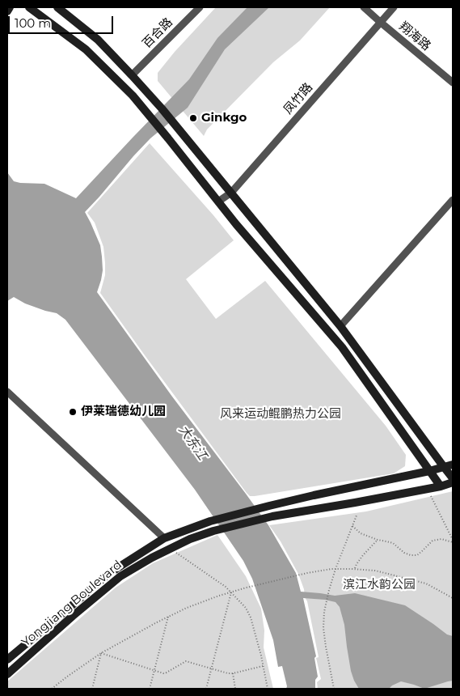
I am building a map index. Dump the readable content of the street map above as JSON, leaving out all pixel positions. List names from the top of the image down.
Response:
{
  "streets": {
    "street": [
      "百合路",
      "翔海路",
      "凤竹路",
      "Yongjiang Boulevard"
    ]
  },
  "crossings": [
    ["翔海路", "凤竹路"]
  ],
  "water": ["大东江"],
  "parks": ["风来运动鲲鹏热力公园", "滨江水韵公园"],
  "places": ["Ginkgo", "伊莱瑞德幼儿园"],
  "scale_bar": "100 m"
}
